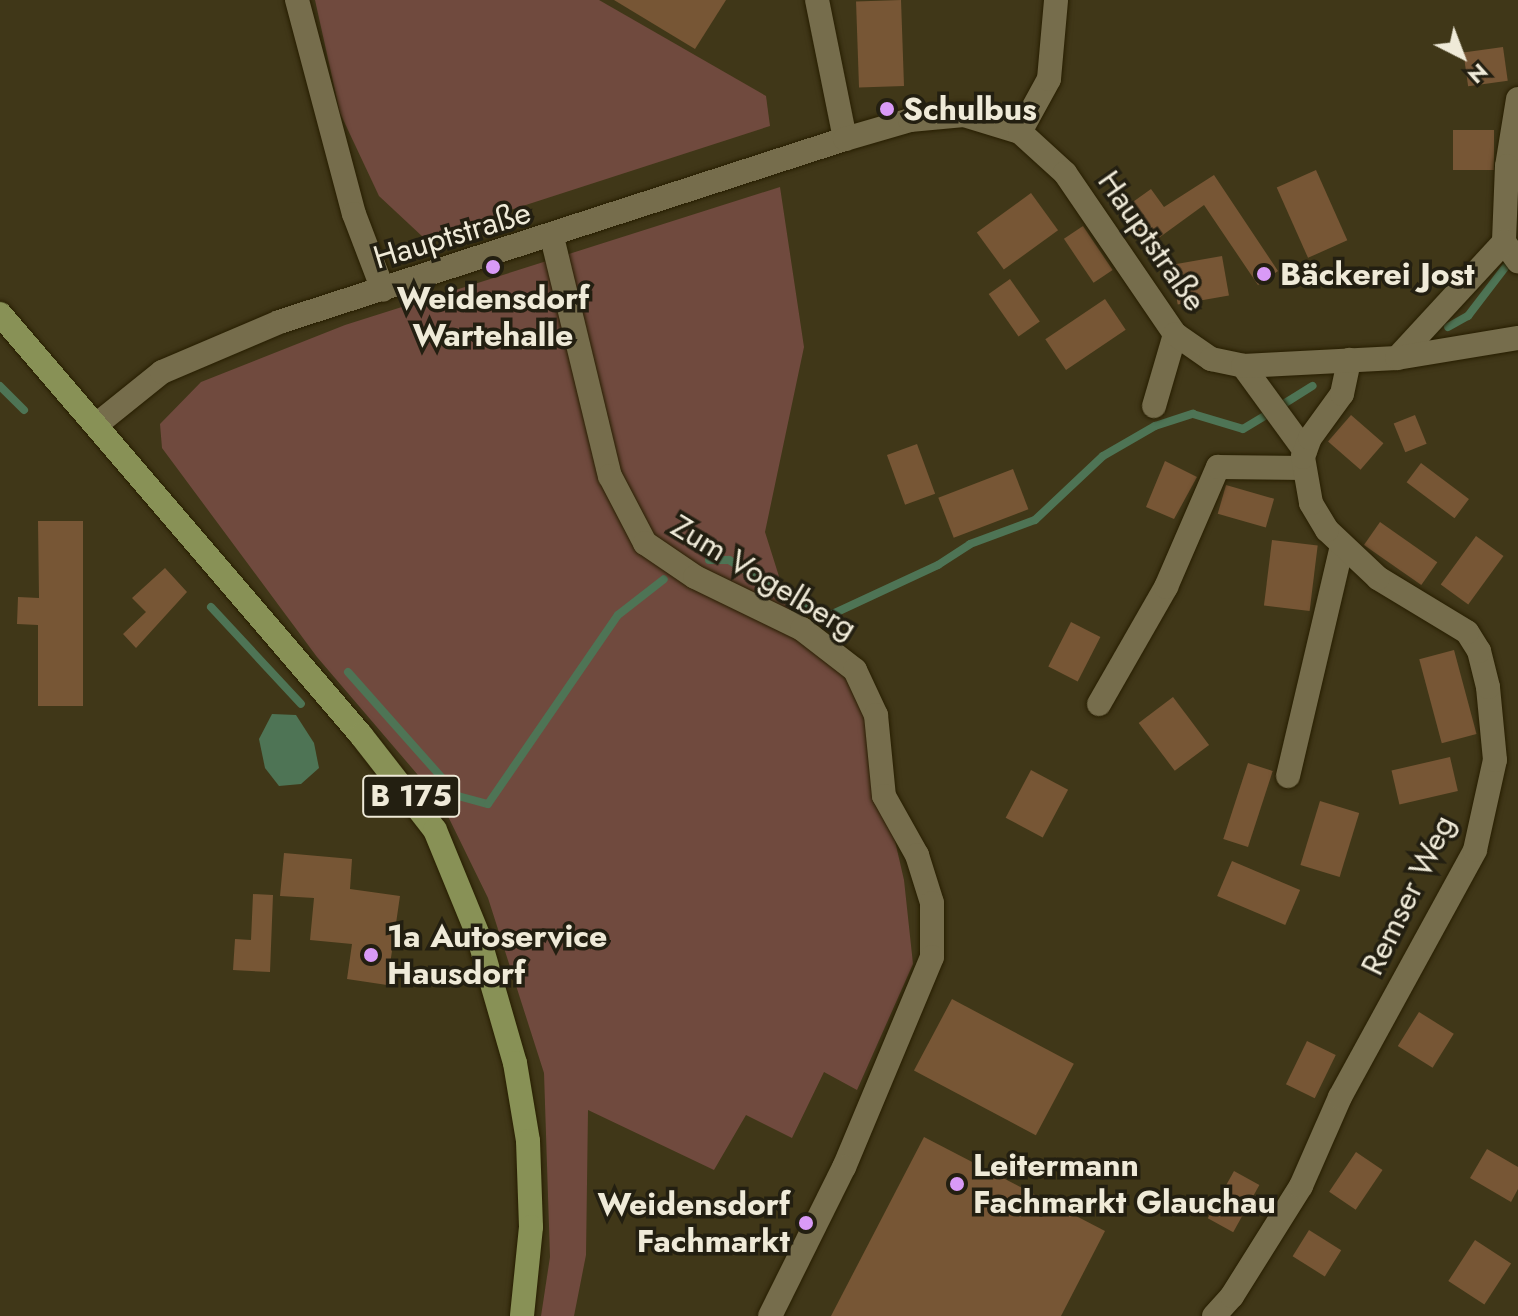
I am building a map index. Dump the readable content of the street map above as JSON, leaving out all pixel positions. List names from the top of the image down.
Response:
{
  "streets": {
    "main road": ["B 175"],
    "street": ["Hauptstraße", "Zum Vogelberg", "Remser Weg"]
  },
  "crossings": [
    ["Hauptstraße", "Zum Vogelberg"],
    ["Hauptstraße", "B 175"]
  ],
  "places": [
    "Schulbus",
    "Weidensdorf Wartehalle",
    "Bäckerei Jost",
    "1a Autoservice Hausdorf",
    "Leitermann Fachmarkt Glauchau",
    "Weidensdorf Fachmarkt"
  ],
  "north": "bottom right"
}
